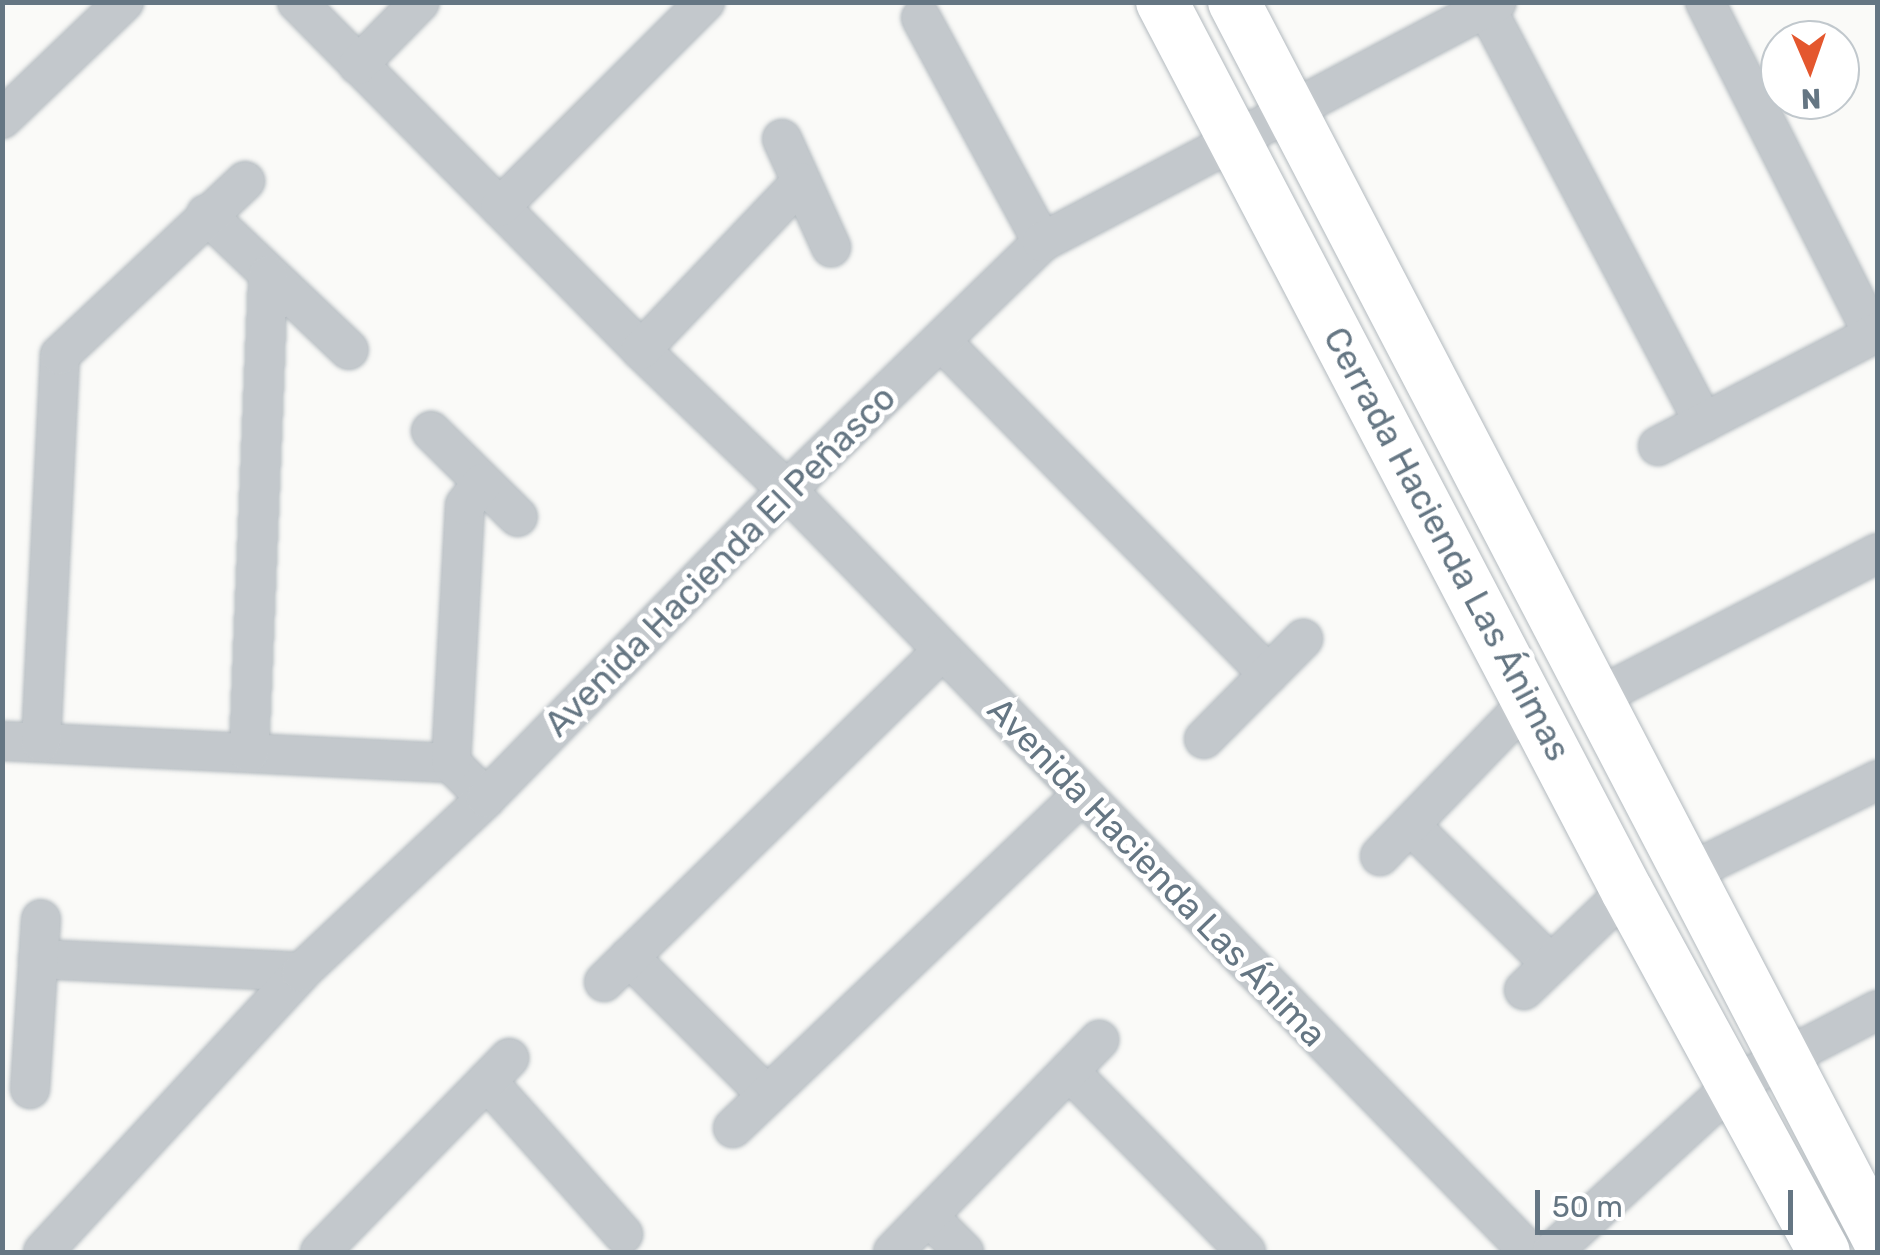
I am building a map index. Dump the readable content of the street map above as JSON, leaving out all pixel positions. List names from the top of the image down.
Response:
{
  "streets": {
    "street": ["Cerrada Hacienda Las Ánimas", "Avenida Hacienda El Peñasco", "Avenida Hacienda Las Ánima"]
  },
  "crossings": [
    ["Cerrada Hacienda Las Ánimas", "Avenida Hacienda El Peñasco"],
    ["Avenida Hacienda El Peñasco", "Avenida Hacienda Las Ánima"]
  ],
  "scale_bar": "50 m",
  "north": "bottom"
}
